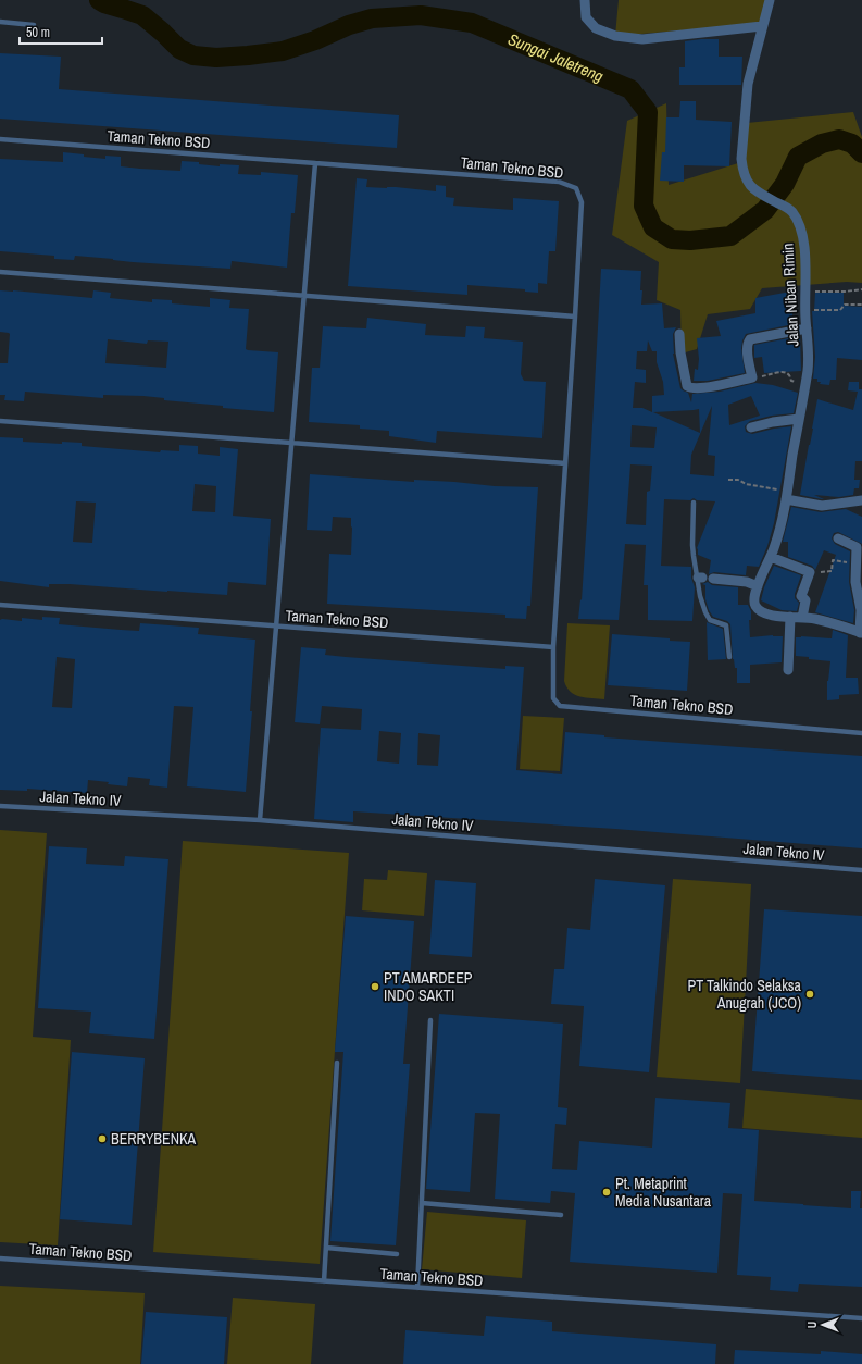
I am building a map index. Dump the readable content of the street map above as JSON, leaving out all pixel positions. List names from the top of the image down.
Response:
{
  "streets": {
    "street": ["Jalan Niban Rimin"],
    "lane": ["Taman Tekno BSD", "Jalan Tekno IV"]
  },
  "crossings": [
    ["Taman Tekno BSD", "Jalan Tekno IV"]
  ],
  "water": ["Sungai Jaletreng"],
  "places": [
    "PT AMARDEEP INDO SAKTI",
    "PT Talkindo Selaksa Anugrah (JCO)",
    "BERRYBENKA",
    "Pt. Metaprint Media Nusantara"
  ],
  "scale_bar": "50 m",
  "north": "left"
}
